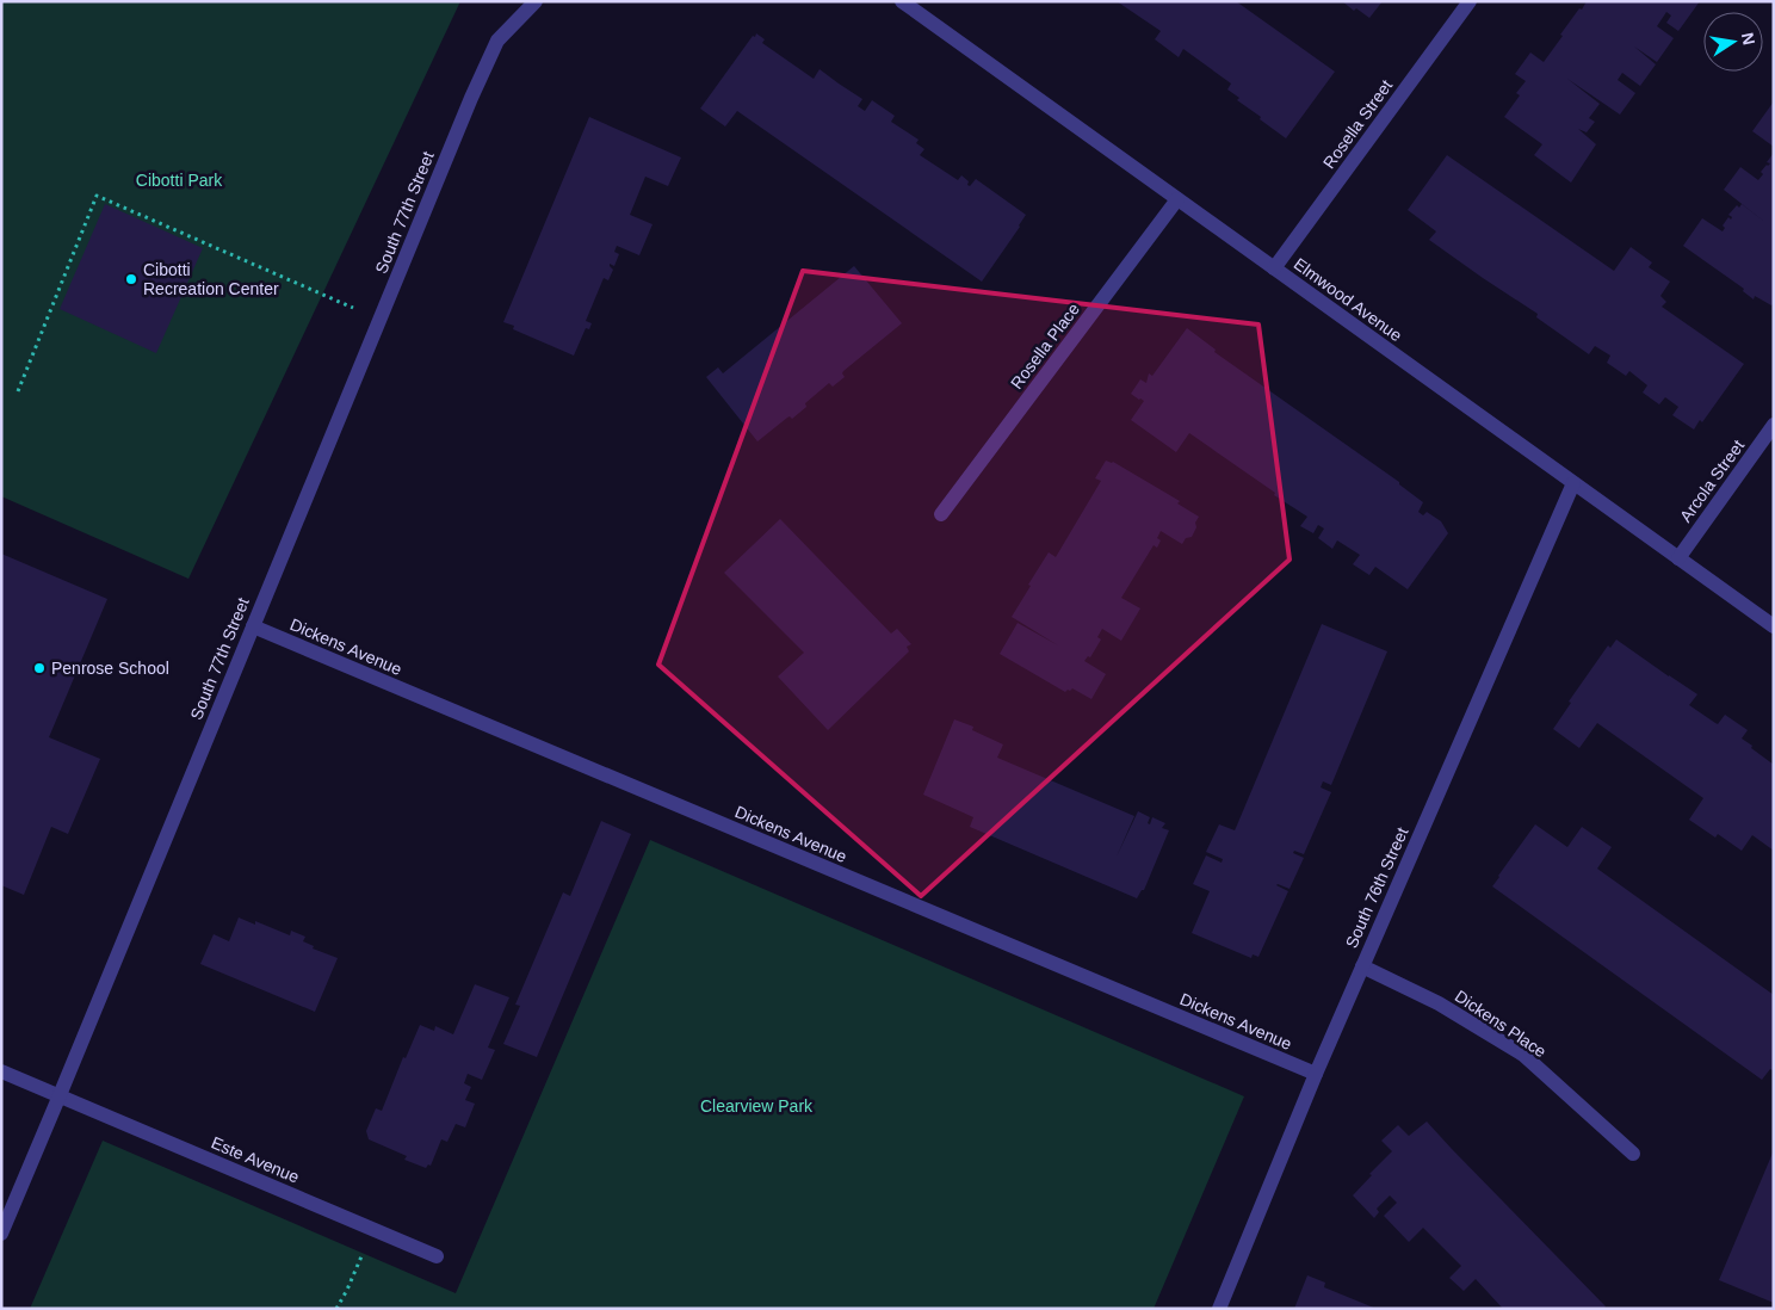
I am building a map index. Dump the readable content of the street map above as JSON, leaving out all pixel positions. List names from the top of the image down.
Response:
{
  "streets": {
    "street": [
      "Rosella Street",
      "South 77th Street",
      "Elmwood Avenue",
      "Rosella Place",
      "Arcola Street",
      "Dickens Avenue",
      "South 76th Street",
      "Dickens Place",
      "Este Avenue"
    ]
  },
  "crossings": [
    ["Rosella Street", "Elmwood Avenue"],
    ["South 77th Street", "Dickens Avenue"],
    ["South 77th Street", "Este Avenue"],
    ["Elmwood Avenue", "Rosella Place"],
    ["Elmwood Avenue", "Arcola Street"],
    ["Elmwood Avenue", "South 76th Street"],
    ["Dickens Avenue", "South 76th Street"],
    ["South 76th Street", "Dickens Place"]
  ],
  "parks": ["Cibotti Park", "Clearview Park"],
  "places": ["Cibotti Recreation Center", "Penrose School"],
  "north": "right"
}
